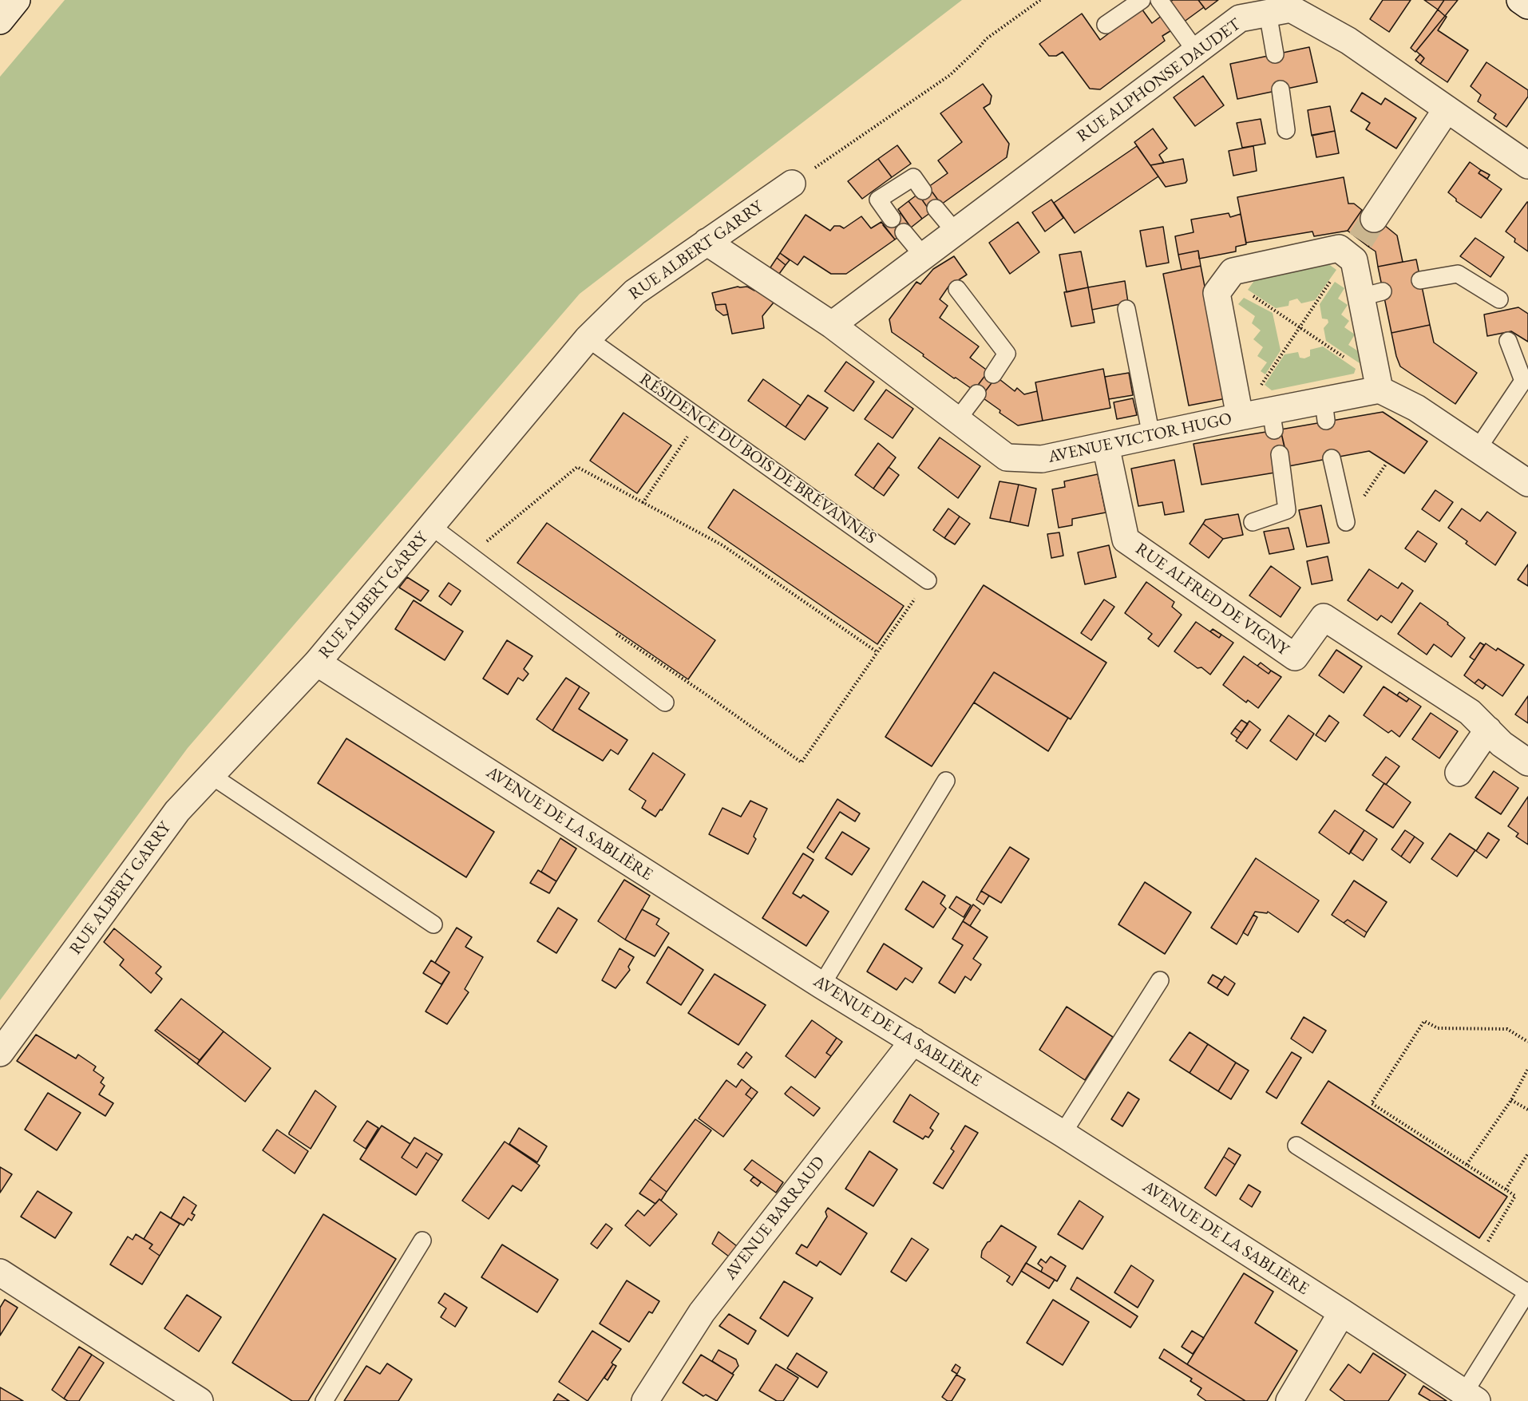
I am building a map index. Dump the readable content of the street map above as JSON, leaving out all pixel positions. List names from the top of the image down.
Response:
{
  "streets": {
    "street": [
      "RUE ALPHONSE DAUDET",
      "RUE ALBERT GARRY",
      "AVENUE VICTOR HUGO",
      "RUE ALFRED DE VIGNY",
      "AVENUE DE LA SABLIÈRE",
      "AVENUE BARRAUD"
    ],
    "lane": ["RÉSIDENCE DU BOIS DE BRÉVANNES"]
  },
  "crossings": [
    ["RUE ALPHONSE DAUDET", "AVENUE VICTOR HUGO"],
    ["RUE ALBERT GARRY", "AVENUE VICTOR HUGO"],
    ["RUE ALBERT GARRY", "RÉSIDENCE DU BOIS DE BRÉVANNES"],
    ["RUE ALBERT GARRY", "AVENUE DE LA SABLIÈRE"],
    ["AVENUE VICTOR HUGO", "RUE ALFRED DE VIGNY"],
    ["AVENUE DE LA SABLIÈRE", "AVENUE BARRAUD"]
  ]
}
